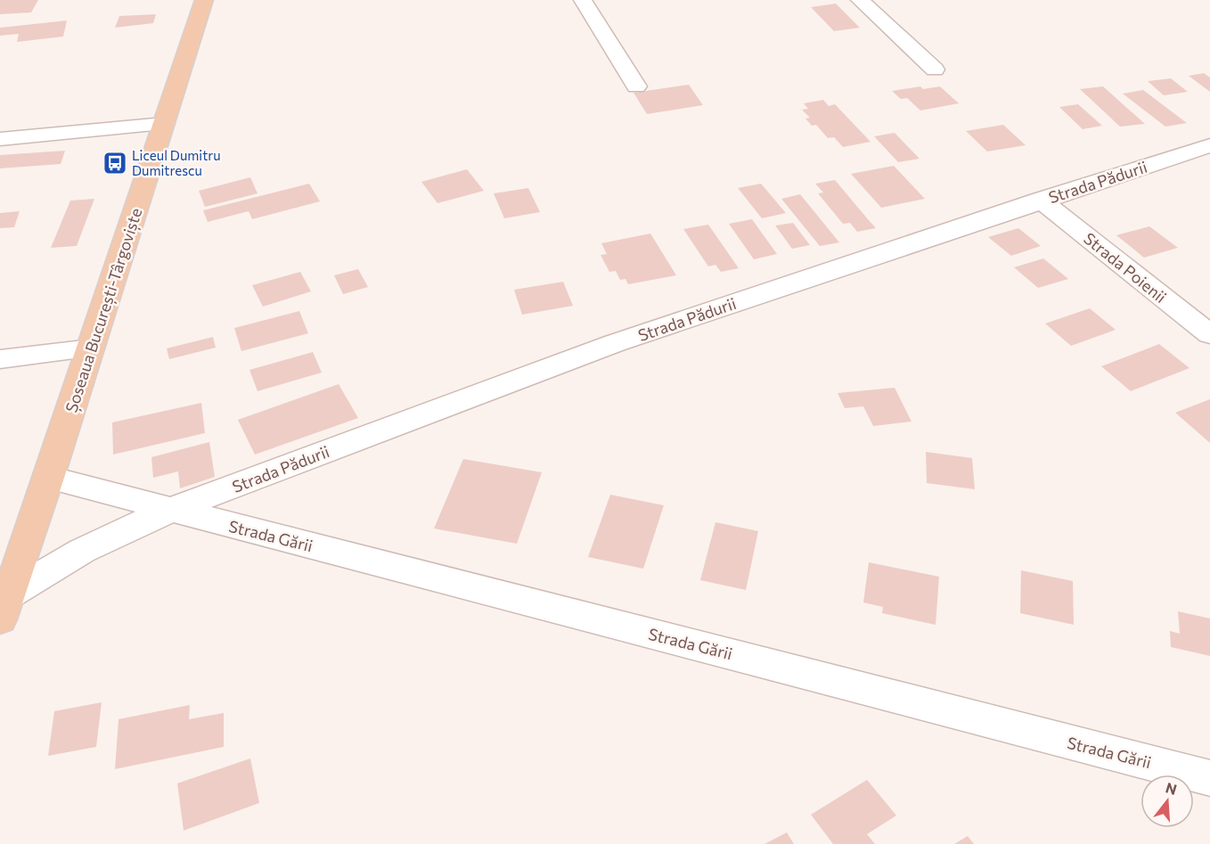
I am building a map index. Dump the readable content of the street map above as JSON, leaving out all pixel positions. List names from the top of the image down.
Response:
{
  "streets": {
    "main road": ["Șoseaua București-Târgoviște"],
    "street": ["Strada Pădurii", "Strada Poienii", "Strada Gării"]
  },
  "crossings": [
    ["Strada Pădurii", "Strada Poienii"],
    ["Strada Pădurii", "Șoseaua București-Târgoviște"],
    ["Strada Pădurii", "Strada Gării"],
    ["Șoseaua București-Târgoviște", "Strada Gării"]
  ],
  "places": {
    "bus stop": ["Liceul Dumitru Dumitrescu"]
  },
  "north": "top"
}
